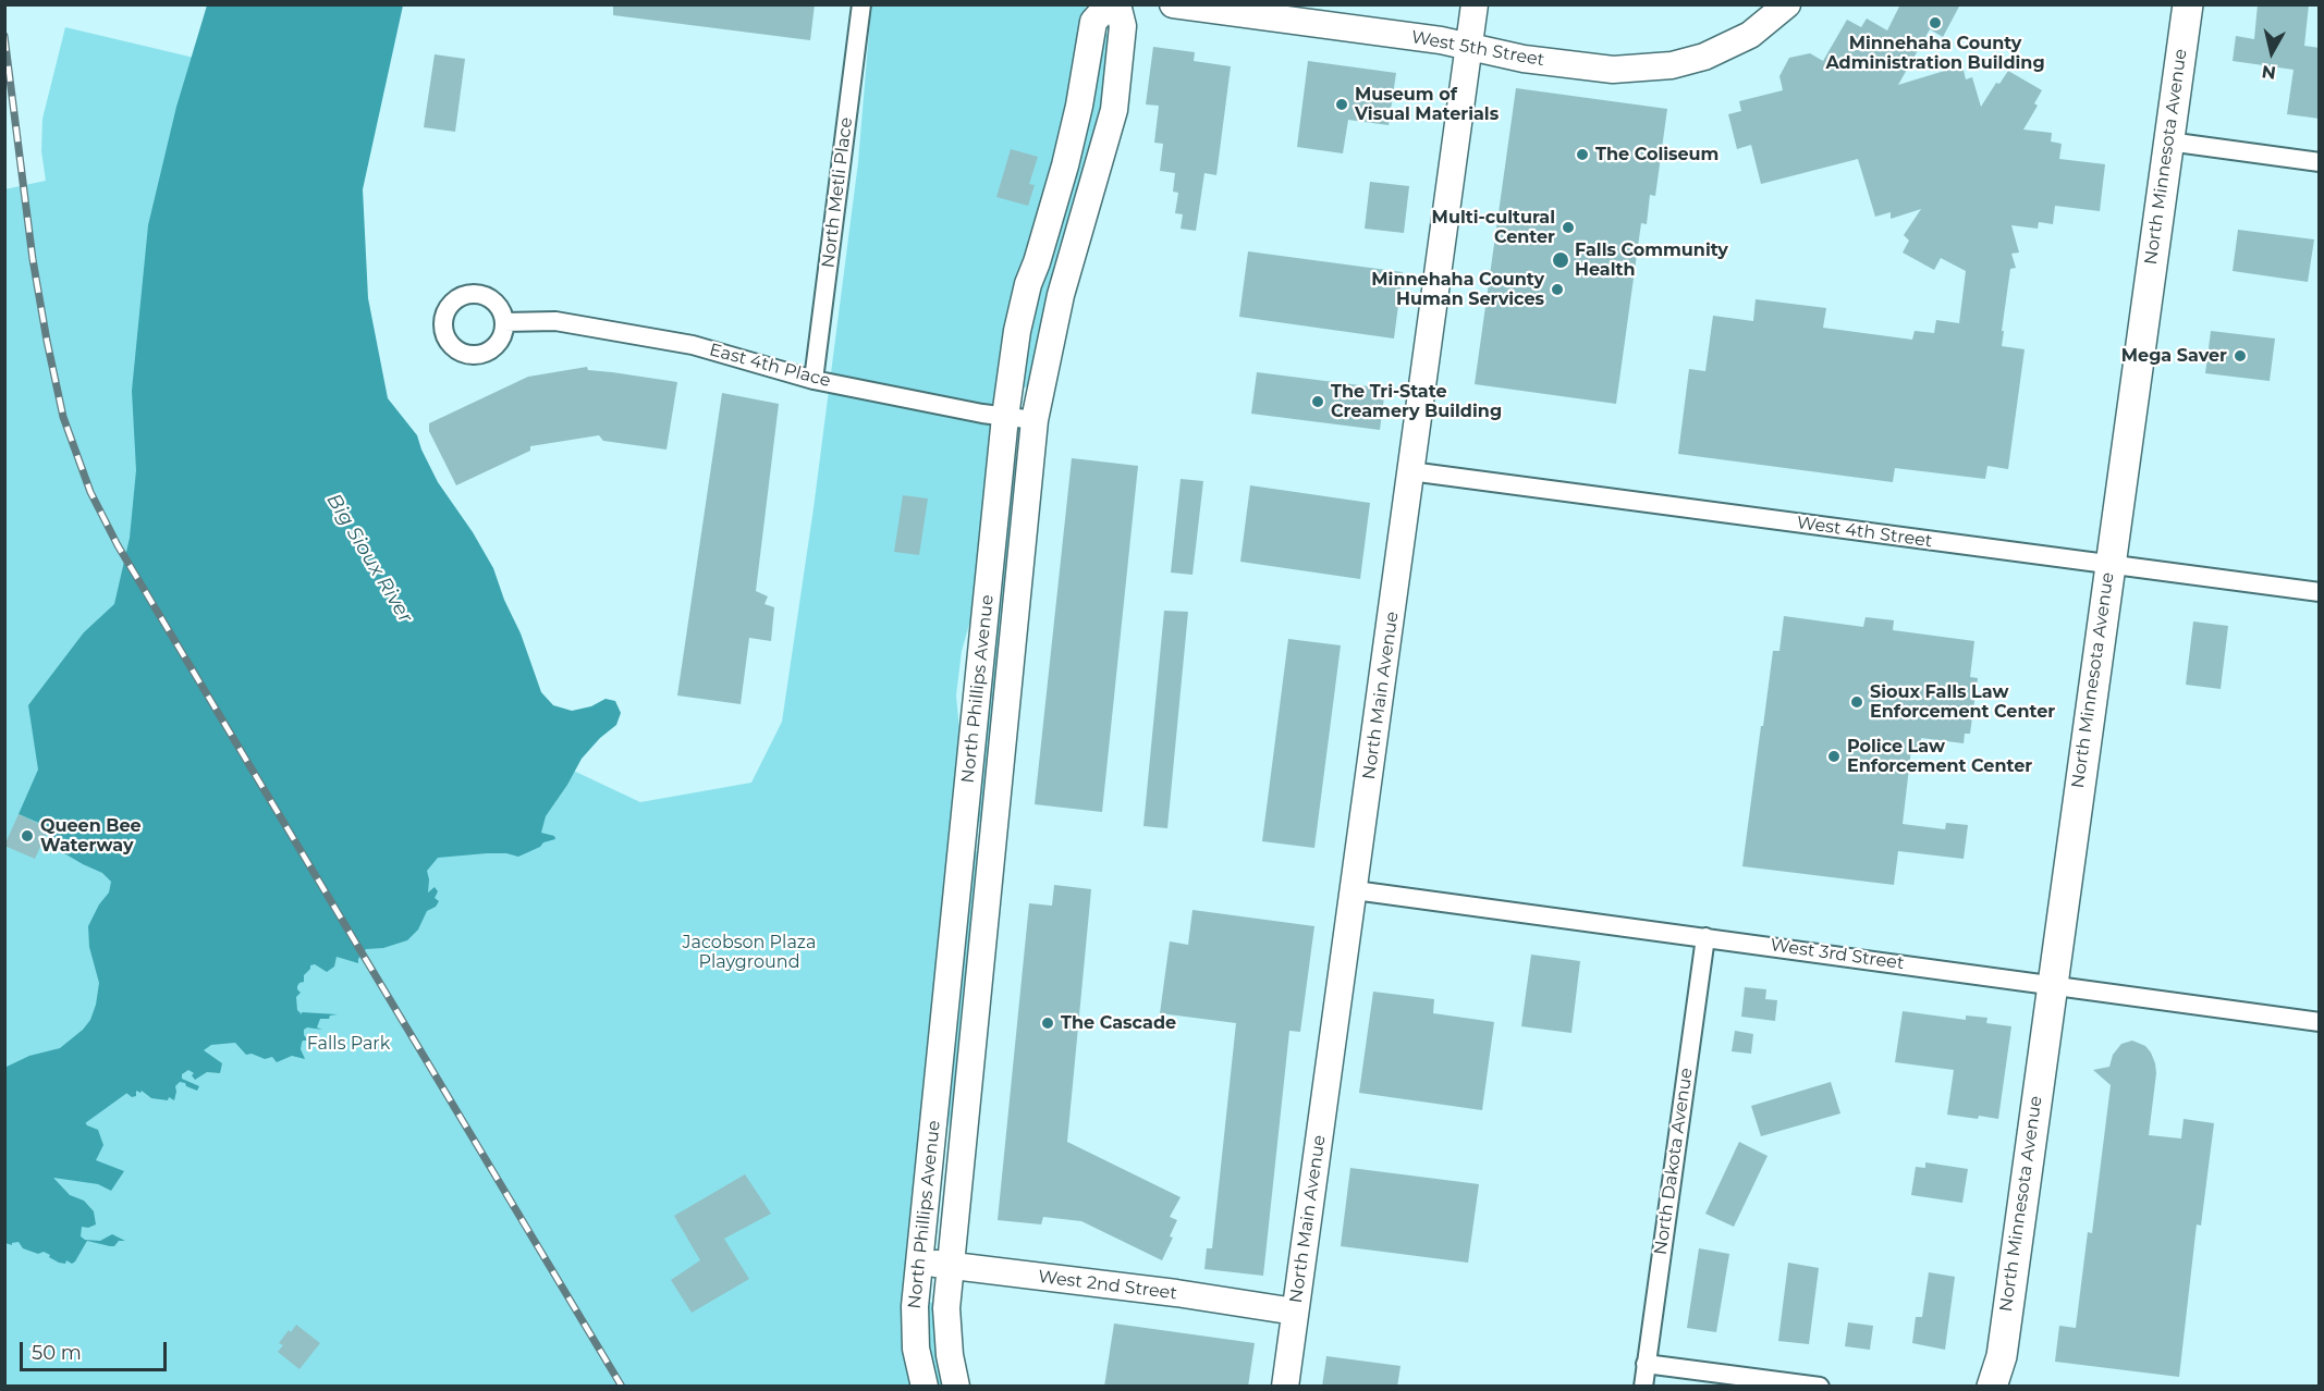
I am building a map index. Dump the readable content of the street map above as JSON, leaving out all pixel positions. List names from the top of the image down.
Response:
{
  "streets": {
    "main road": ["North Minnesota Avenue"],
    "street": [
      "West 5th Street",
      "North Metli Place",
      "East 4th Place",
      "West 4th Street",
      "North Phillips Avenue",
      "North Main Avenue",
      "West 3rd Street",
      "North Dakota Avenue",
      "West 2nd Street"
    ]
  },
  "crossings": [
    ["West 5th Street", "North Main Avenue"],
    ["North Minnesota Avenue", "West 4th Street"],
    ["North Minnesota Avenue", "West 3rd Street"],
    ["North Metli Place", "East 4th Place"],
    ["East 4th Place", "North Phillips Avenue"],
    ["West 4th Street", "North Main Avenue"],
    ["North Phillips Avenue", "West 2nd Street"],
    ["North Main Avenue", "West 3rd Street"],
    ["North Main Avenue", "West 2nd Street"],
    ["West 3rd Street", "North Dakota Avenue"]
  ],
  "water": ["Big Sioux River"],
  "parks": ["Jacobson Plaza Playground", "Falls Park"],
  "places": [
    "Minnehaha County Administration Building",
    "Museum of Visual Materials",
    "The Coliseum",
    "Multi-cultural Center",
    "Falls Community Health",
    "Minnehaha County Human Services",
    "Mega Saver",
    "The Tri-State Creamery Building",
    "Sioux Falls Law Enforcement Center",
    "Police Law Enforcement Center",
    "Queen Bee Waterway",
    "The Cascade"
  ],
  "scale_bar": "50 m",
  "north": "bottom"
}
